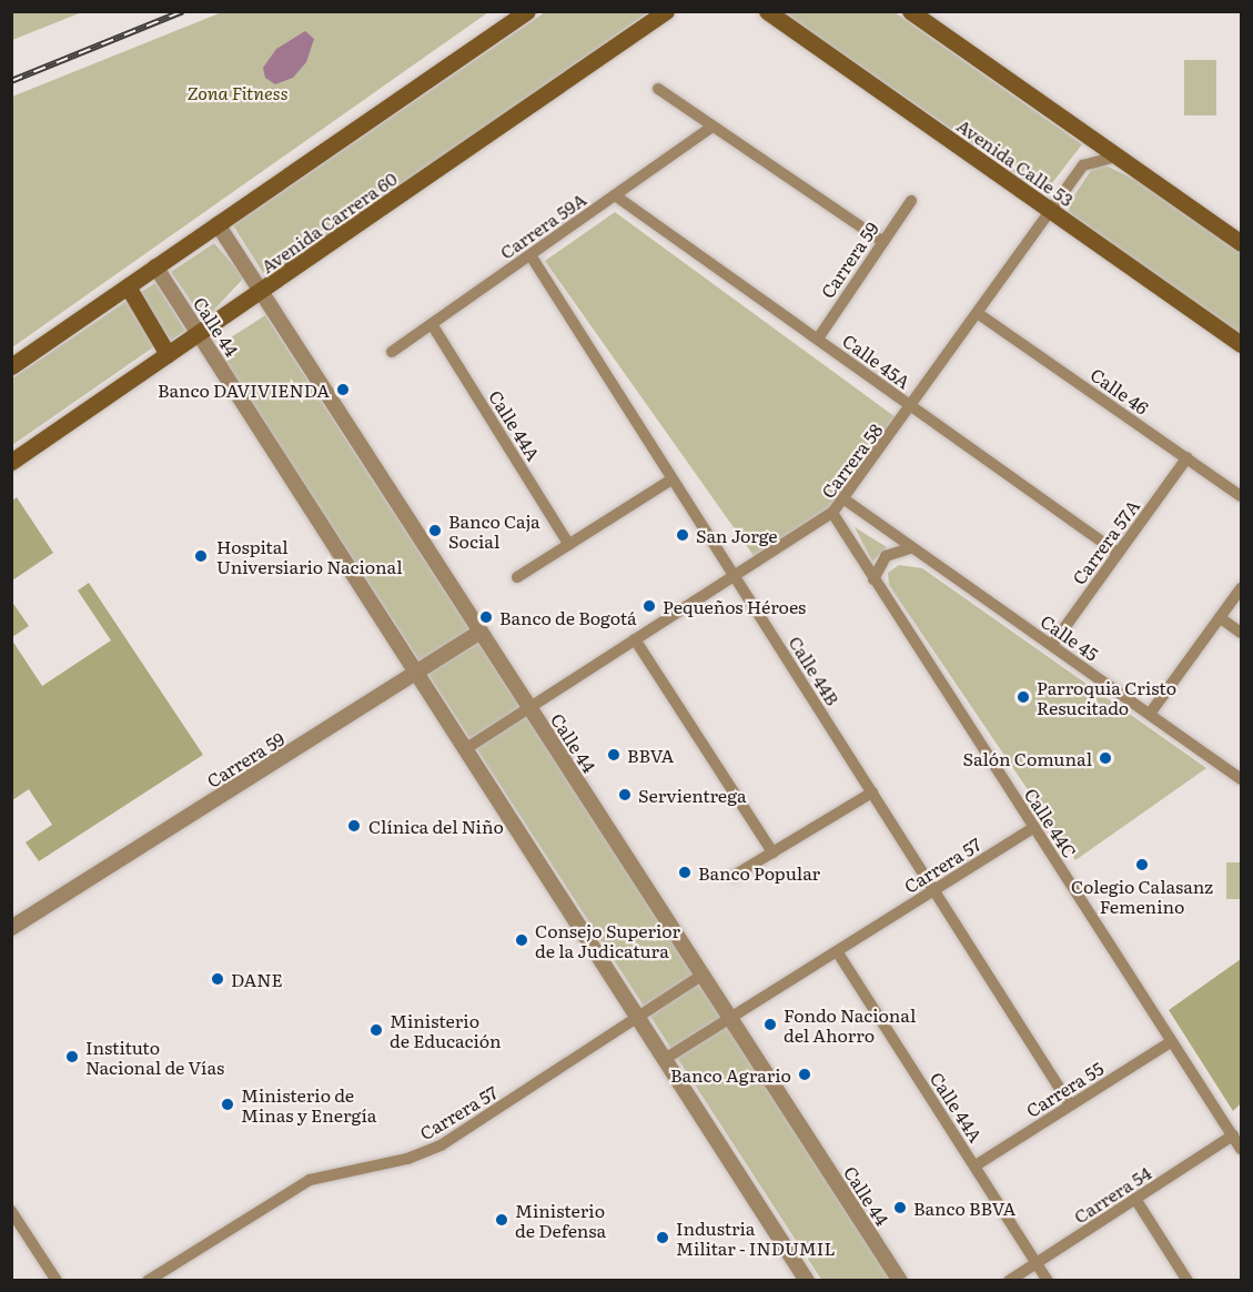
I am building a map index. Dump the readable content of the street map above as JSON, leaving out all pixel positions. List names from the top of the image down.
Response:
{
  "streets": {
    "main road": ["Avenida Calle 53", "Avenida Carrera 60"],
    "street": [
      "Carrera 59A",
      "Carrera 59",
      "Calle 44",
      "Calle 45A",
      "Calle 46",
      "Calle 44A",
      "Carrera 58",
      "Carrera 57A",
      "Calle 45",
      "Calle 44B",
      "Calle 44C",
      "Carrera 57",
      "Carrera 55",
      "Carrera 54"
    ]
  },
  "crossings": [
    ["Avenida Calle 53", "Carrera 58"],
    ["Avenida Carrera 60", "Calle 44"],
    ["Carrera 59A", "Calle 45A"],
    ["Carrera 59A", "Calle 44A"],
    ["Carrera 59A", "Calle 44B"],
    ["Carrera 59", "Calle 44"],
    ["Carrera 59", "Calle 45A"],
    ["Calle 44", "Carrera 58"],
    ["Calle 44", "Carrera 57"],
    ["Calle 45A", "Carrera 58"],
    ["Calle 45A", "Carrera 57A"],
    ["Calle 46", "Carrera 58"],
    ["Calle 46", "Carrera 57A"],
    ["Calle 44A", "Carrera 57"],
    ["Calle 44A", "Carrera 55"],
    ["Calle 44A", "Carrera 54"],
    ["Carrera 58", "Calle 45"],
    ["Carrera 58", "Calle 44B"],
    ["Carrera 58", "Calle 44C"],
    ["Carrera 57A", "Calle 45"],
    ["Calle 44B", "Carrera 57"],
    ["Calle 44B", "Carrera 55"],
    ["Calle 44C", "Carrera 57"],
    ["Calle 44C", "Carrera 55"],
    ["Calle 44C", "Carrera 54"]
  ],
  "parks": ["Zona Fitness"],
  "places": [
    "Banco DAVIVIENDA",
    "Banco Caja Social",
    "San Jorge",
    "Hospital Universiario Nacional",
    "Pequeños Héroes",
    "Banco de Bogotá",
    "Parroquia Cristo Resucitado",
    "BBVA",
    "Salón Comunal",
    "Servientrega",
    "Clínica del Niño",
    "Colegio Calasanz Femenino",
    "Banco Popular",
    "Consejo Superior de la Judicatura",
    "DANE",
    "Fondo Nacional del Ahorro",
    "Ministerio de Educación",
    "Instituto Nacional de Vías",
    "Banco Agrario",
    "Ministerio de Minas y Energía",
    "Banco BBVA",
    "Ministerio de Defensa",
    "Industria Militar - INDUMIL"
  ]
}
